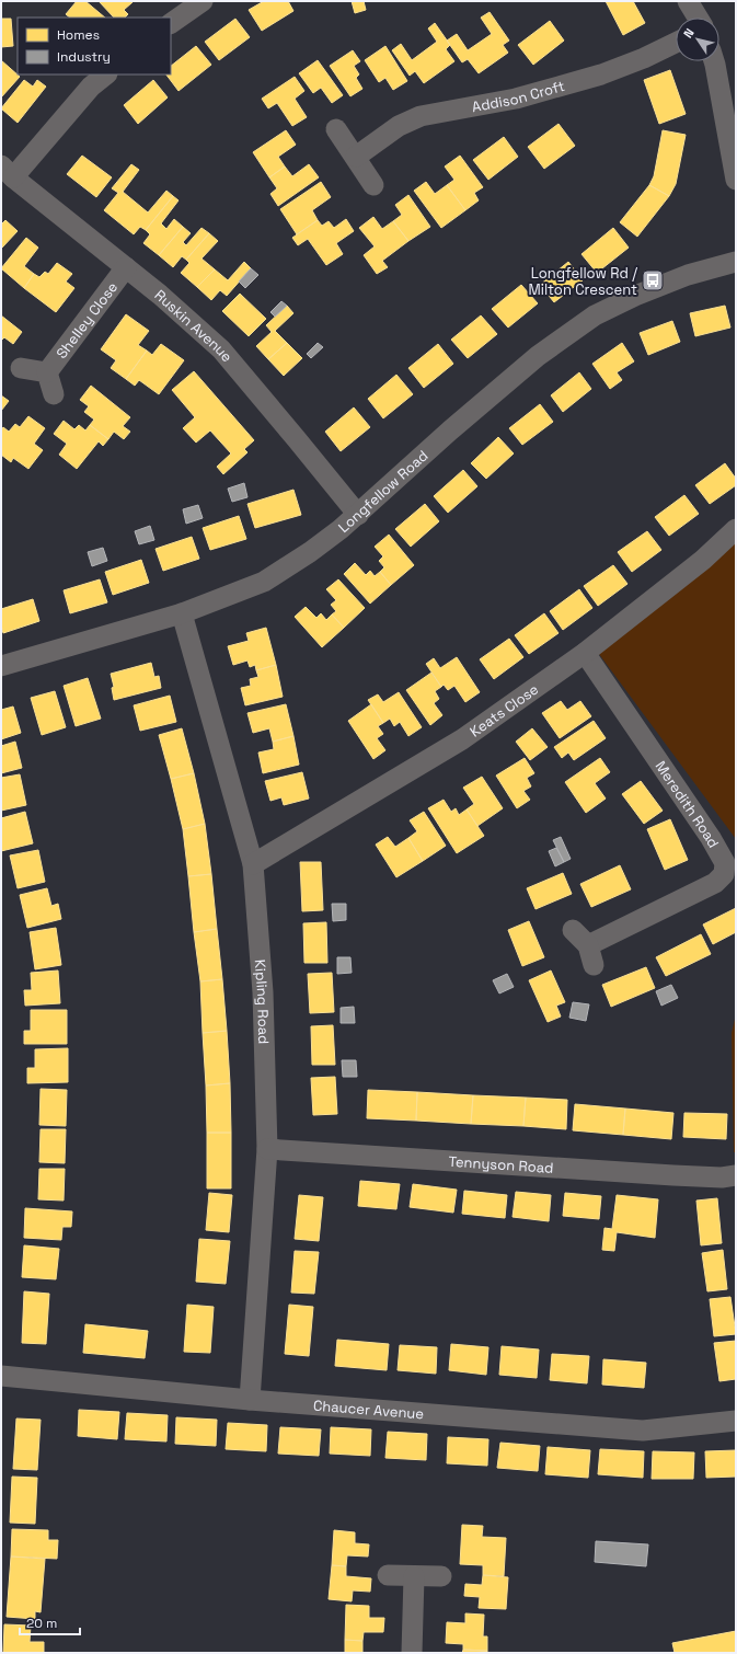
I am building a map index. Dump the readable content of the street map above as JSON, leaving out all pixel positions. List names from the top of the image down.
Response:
{
  "streets": {
    "street": [
      "Addison Croft",
      "Shelley Close",
      "Ruskin Avenue",
      "Longfellow Road",
      "Keats Close",
      "Meredith Road",
      "Kipling Road",
      "Tennyson Road",
      "Chaucer Avenue"
    ]
  },
  "crossings": [
    ["Shelley Close", "Ruskin Avenue"],
    ["Ruskin Avenue", "Longfellow Road"],
    ["Longfellow Road", "Kipling Road"],
    ["Keats Close", "Meredith Road"],
    ["Keats Close", "Kipling Road"],
    ["Kipling Road", "Tennyson Road"],
    ["Kipling Road", "Chaucer Avenue"]
  ],
  "places": {
    "bus stop": ["Longfellow Rd / Milton Crescent"]
  },
  "legend": ["Homes", "Industry"],
  "scale_bar": "20 m",
  "north": "top left"
}
